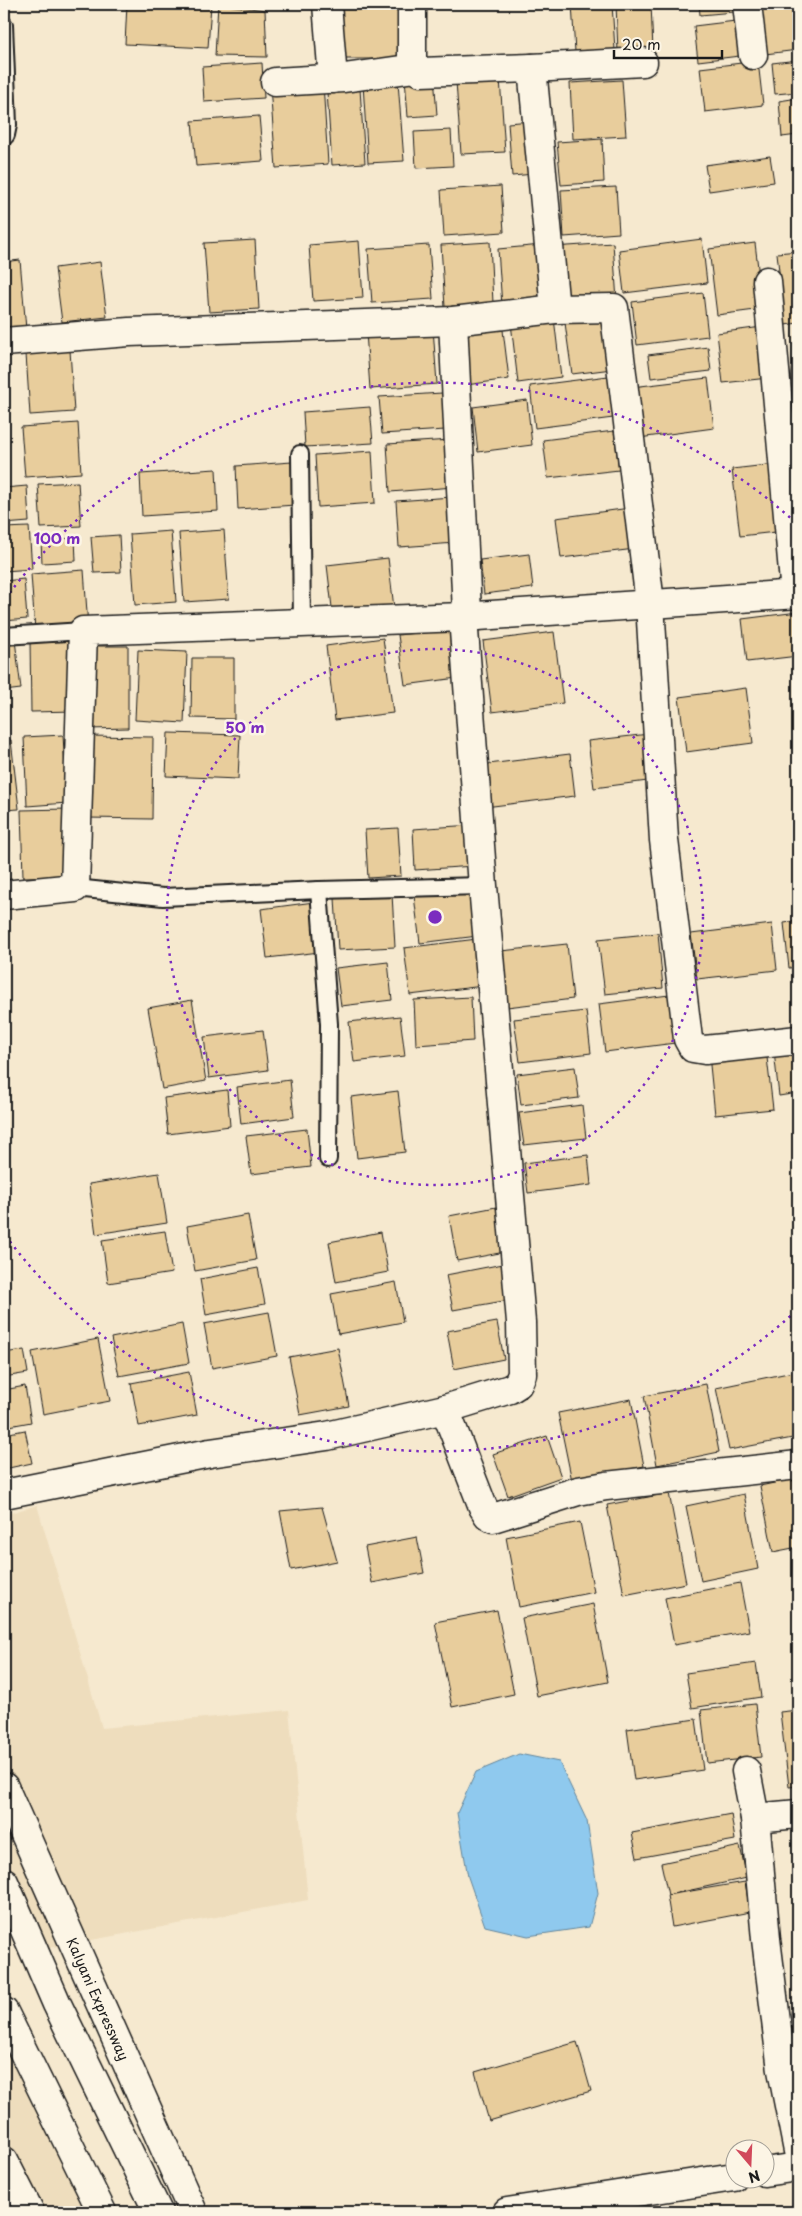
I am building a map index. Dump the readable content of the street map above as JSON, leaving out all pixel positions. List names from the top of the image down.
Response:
{
  "streets": {
    "main road": ["Kalyani Expressway"]
  },
  "scale_bar": "20 m",
  "north": "bottom",
  "rings": ["100 m", "50 m"]
}
